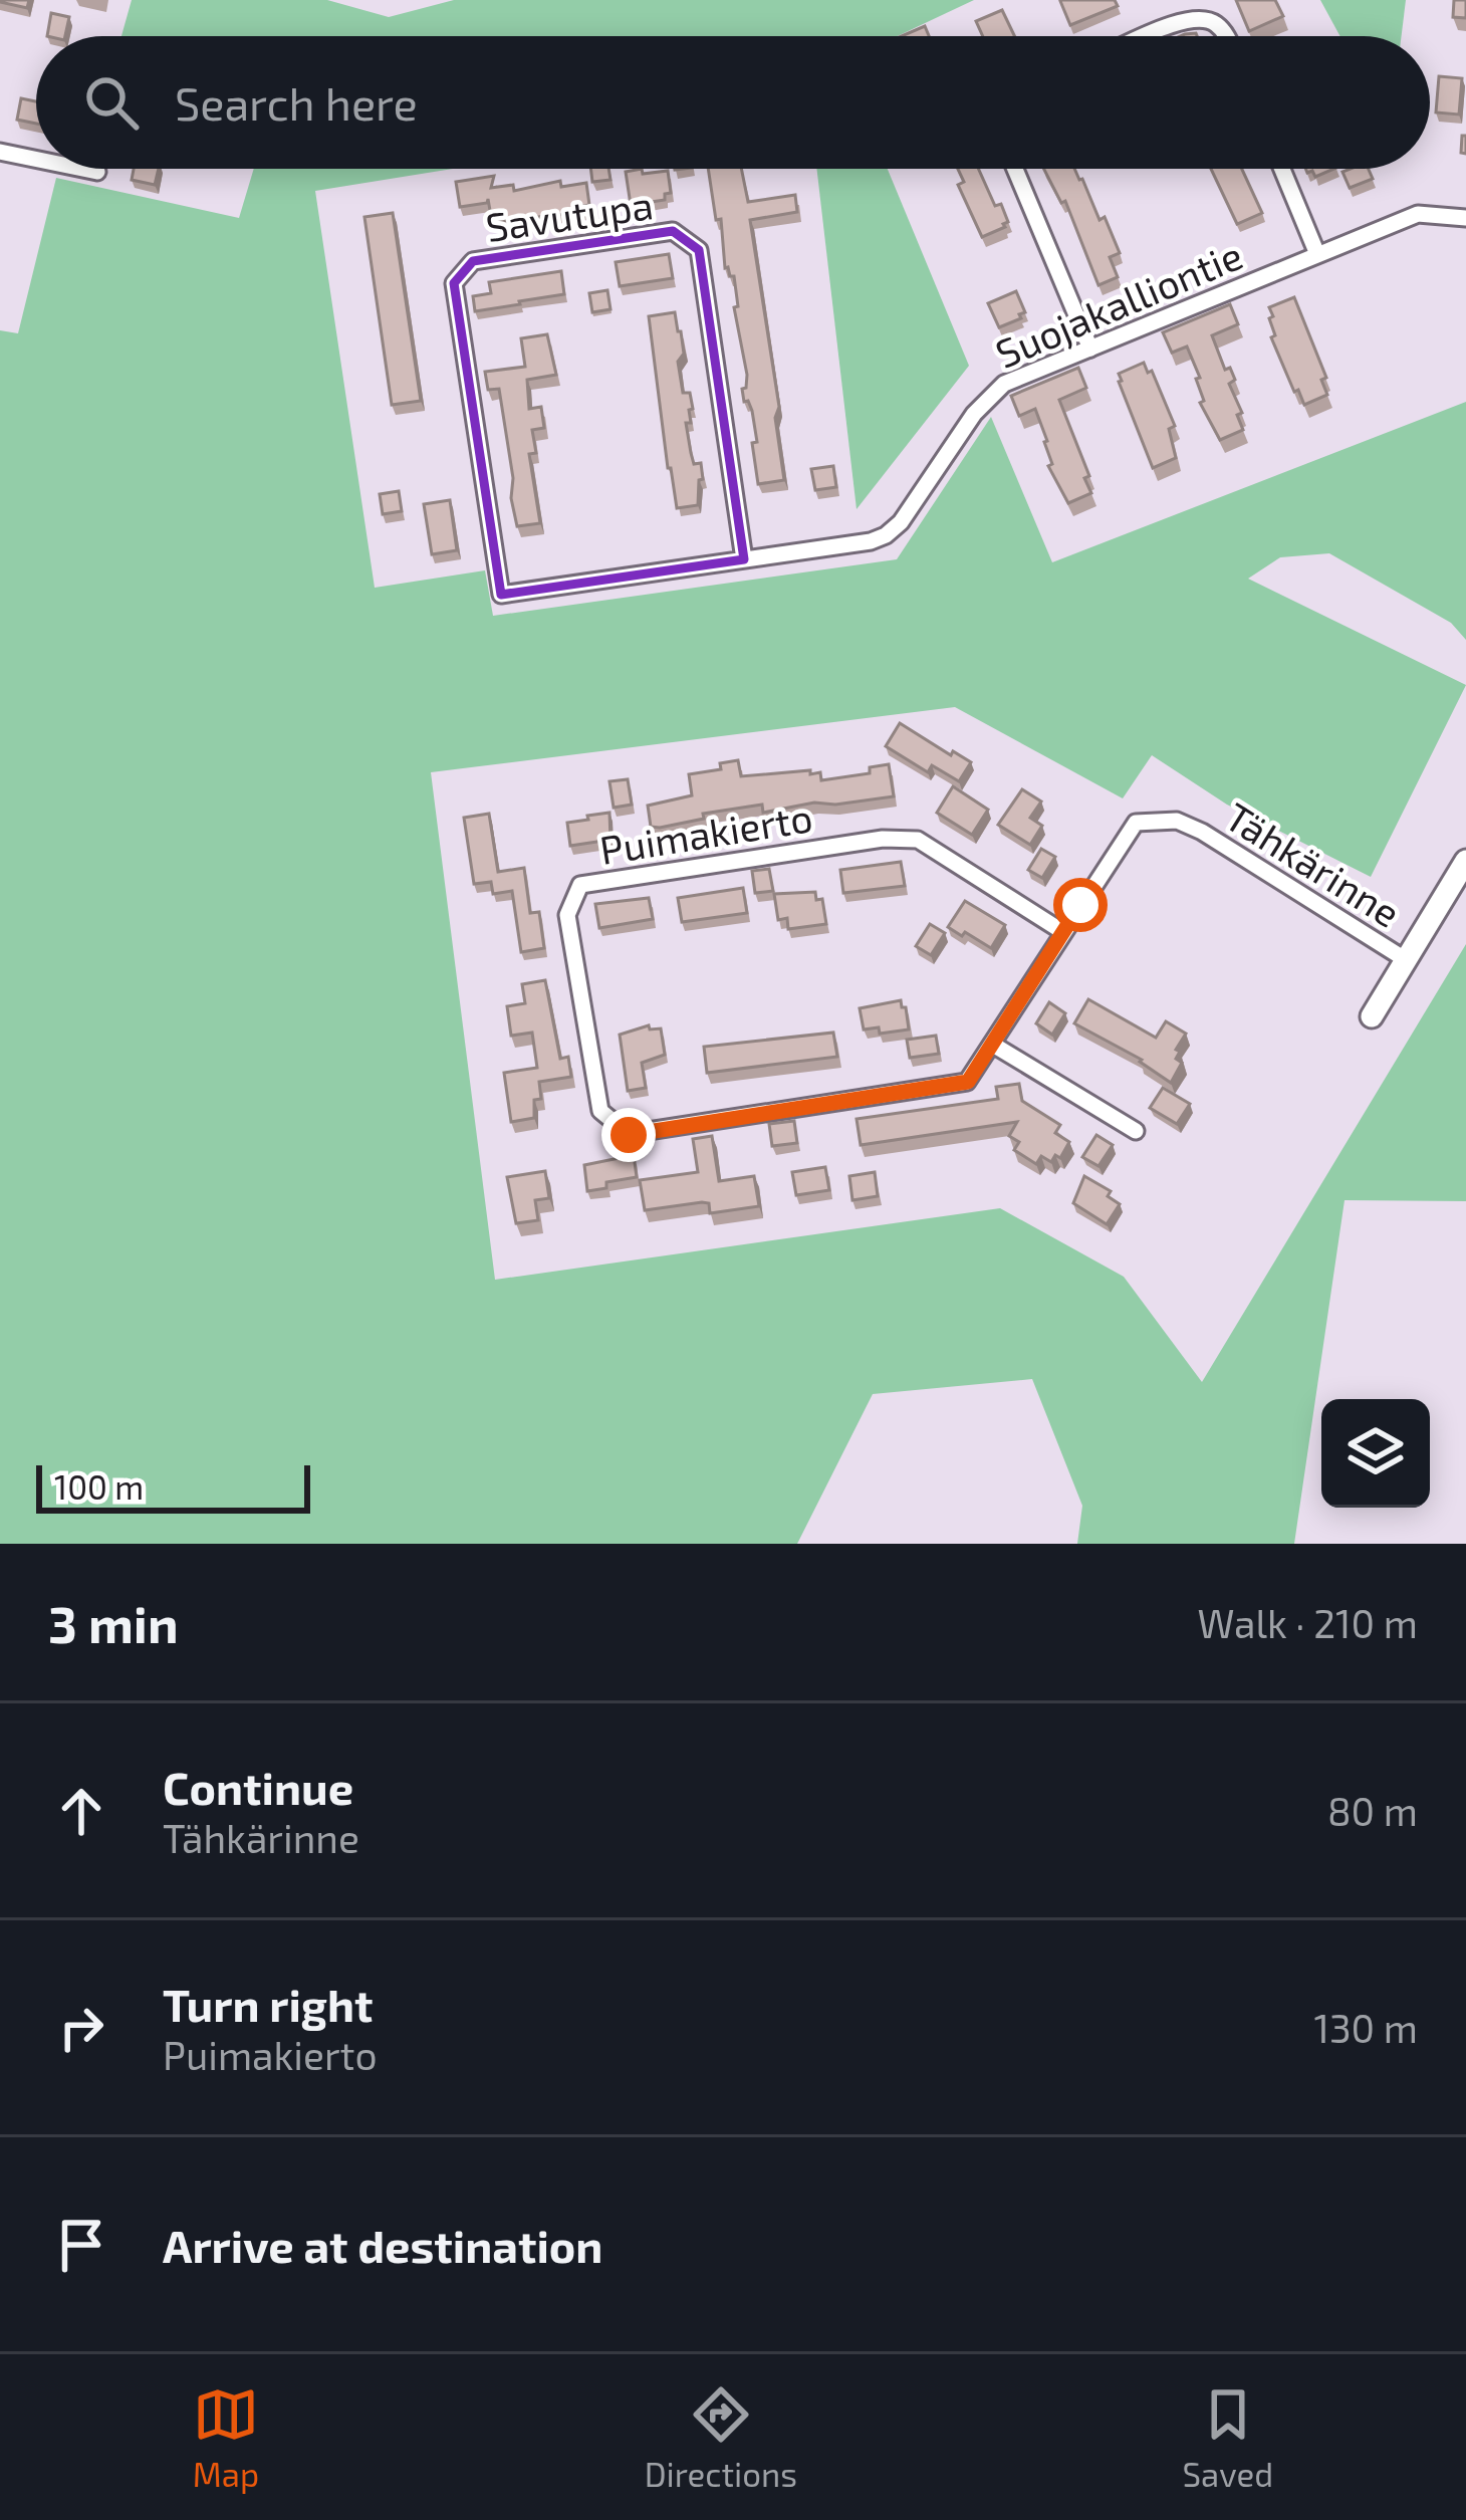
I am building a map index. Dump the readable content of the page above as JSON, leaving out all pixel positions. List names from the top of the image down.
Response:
{
  "streets": {
    "street": [
      "Savutupa",
      "Suojakalliontie",
      "Puimakierto",
      "Tähkärinne"
    ]
  },
  "crossings": [
    ["Savutupa", "Suojakalliontie"],
    ["Puimakierto", "Tähkärinne"]
  ],
  "scale_bar": "100 m",
  "page": {
    "search": "Search here",
    "scale": "100 m",
    "heading": ["3 min", "Walk · 210 m"],
    "list": [
      ["Continue", "Tähkärinne", "80 m"],
      ["Turn right", "Puimakierto", "130 m"],
      "Arrive at destination"
    ],
    "nav": ["Map", "Directions", "Saved"]
  }
}
